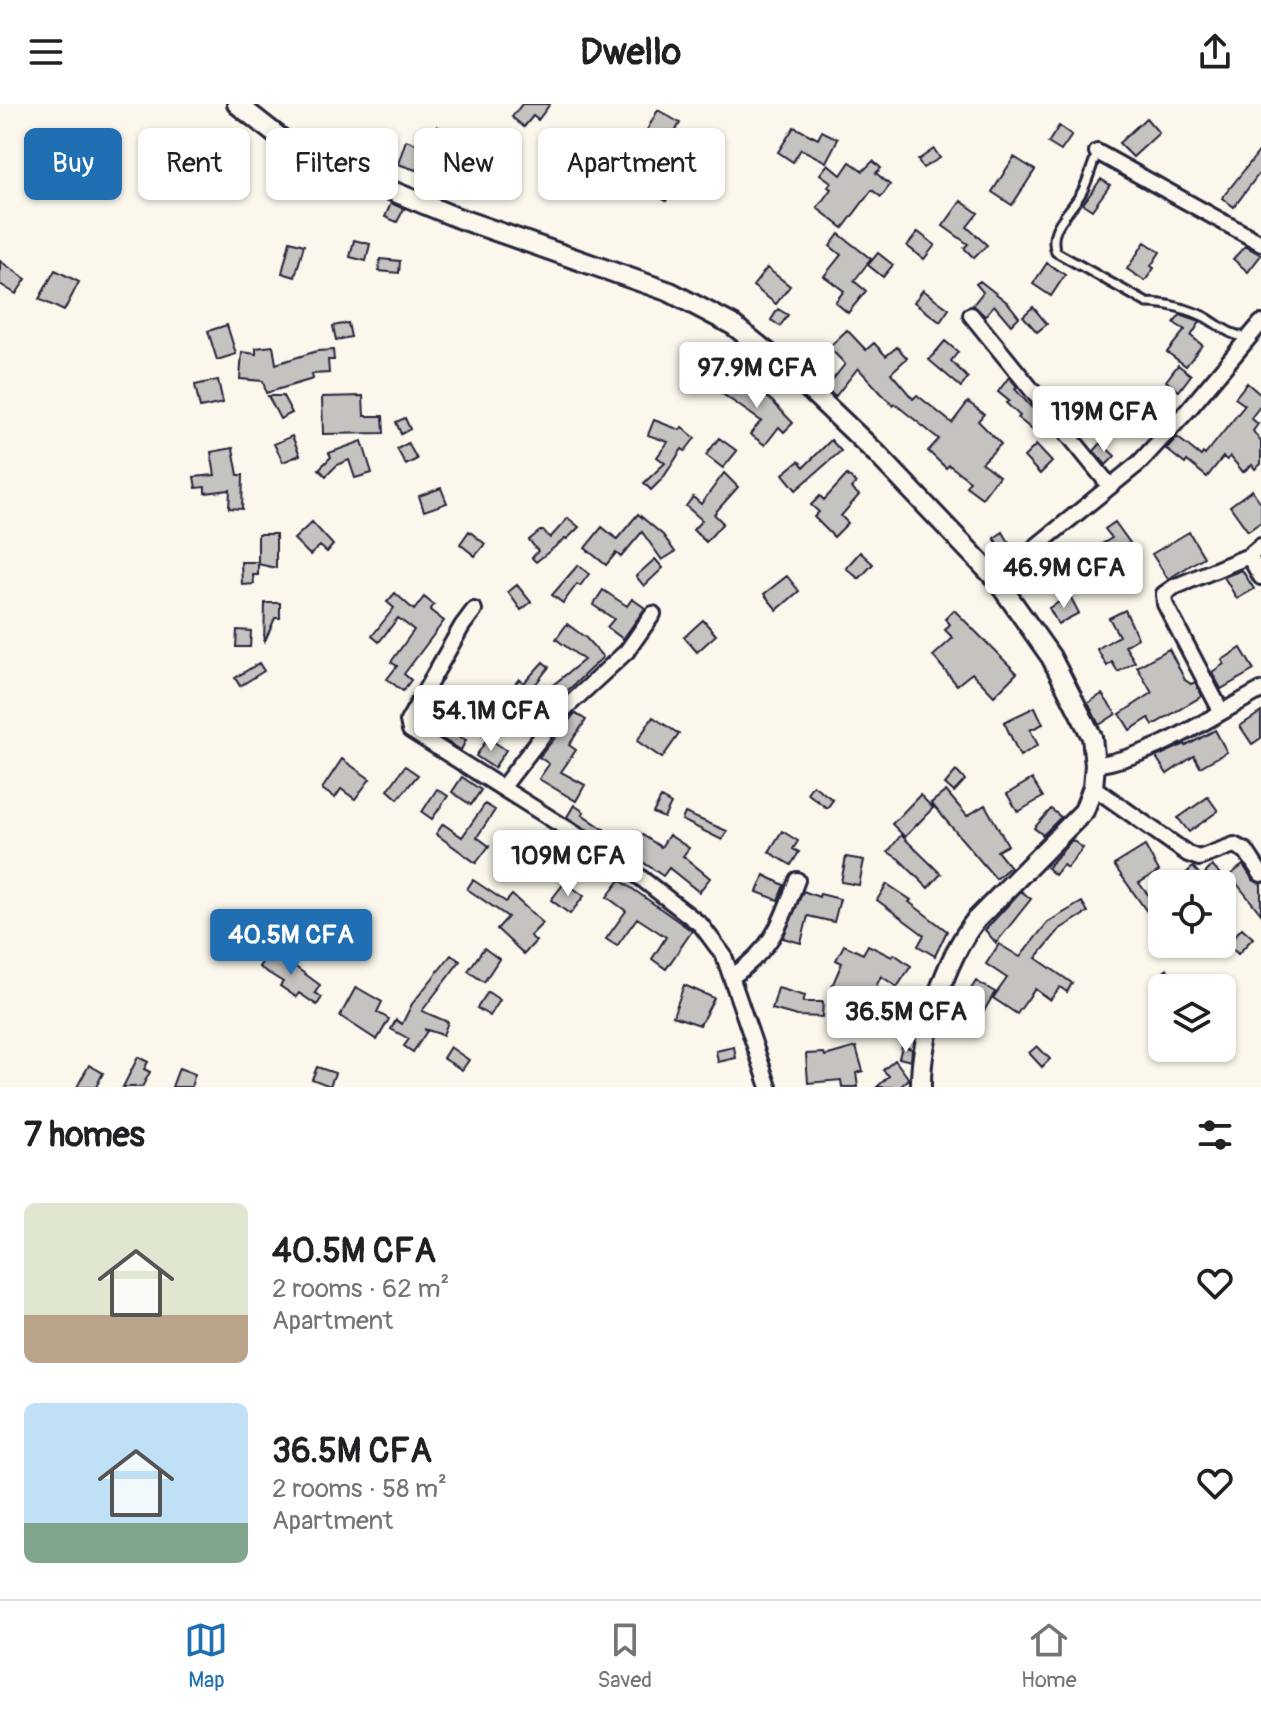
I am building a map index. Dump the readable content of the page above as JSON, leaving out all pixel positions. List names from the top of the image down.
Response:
{
  "page": {
    "header": "Dwello",
    "chip": [
      "Buy",
      "Rent",
      "Filters",
      "New",
      "Apartment"
    ],
    "price": [
      "97.9M CFA",
      "119M CFA",
      "46.9M CFA",
      "54.1M CFA",
      "109M CFA",
      "40.5M CFA",
      "36.5M CFA"
    ],
    "heading": "7 homes",
    "list": [
      {
        "name": "40.5M CFA",
        "note": "2 rooms · 62 m² · Apartment"
      },
      {
        "name": "36.5M CFA",
        "note": "2 rooms · 58 m² · Apartment"
      }
    ],
    "tabs": ["Map", "Saved", "Home"]
  }
}
